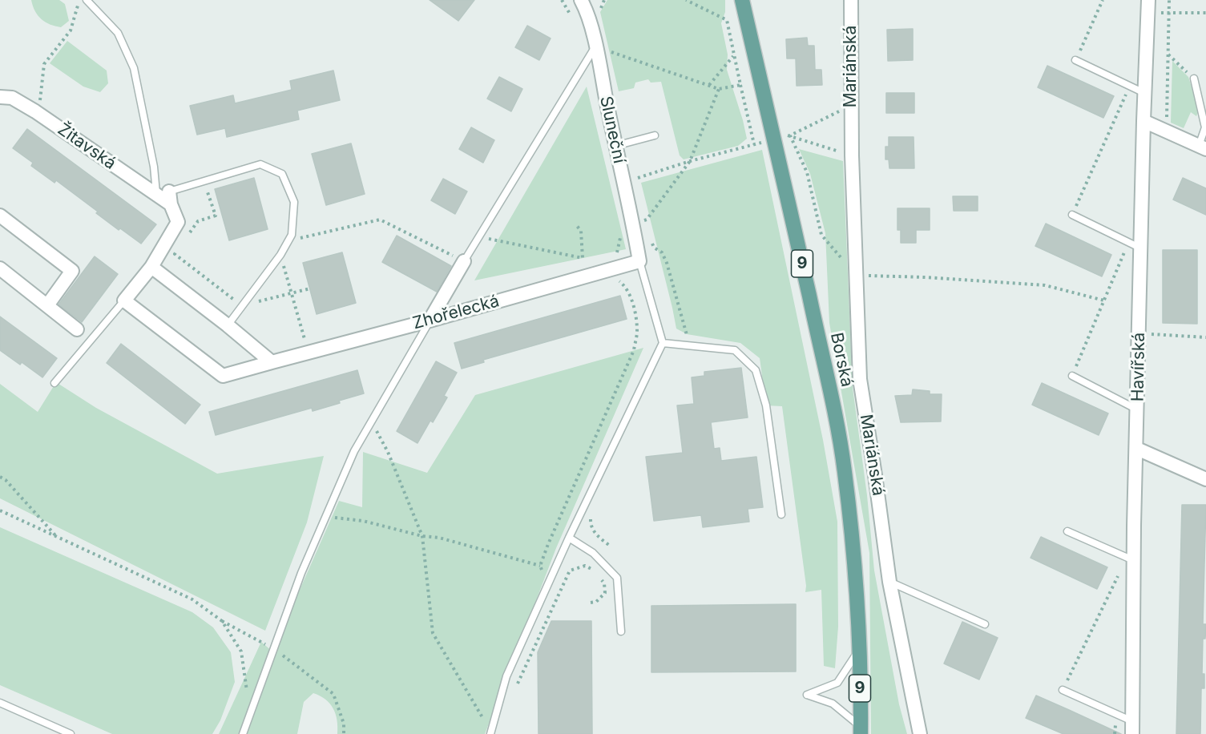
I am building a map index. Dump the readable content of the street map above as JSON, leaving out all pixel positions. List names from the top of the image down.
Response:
{
  "streets": {
    "main road": ["9", "Borská"],
    "street": [
      "Mariánská",
      "Sluneční",
      "Žitavská",
      "Zhořelecká",
      "Havířská"
    ]
  },
  "crossings": [
    ["Sluneční", "Zhořelecká"]
  ]
}
